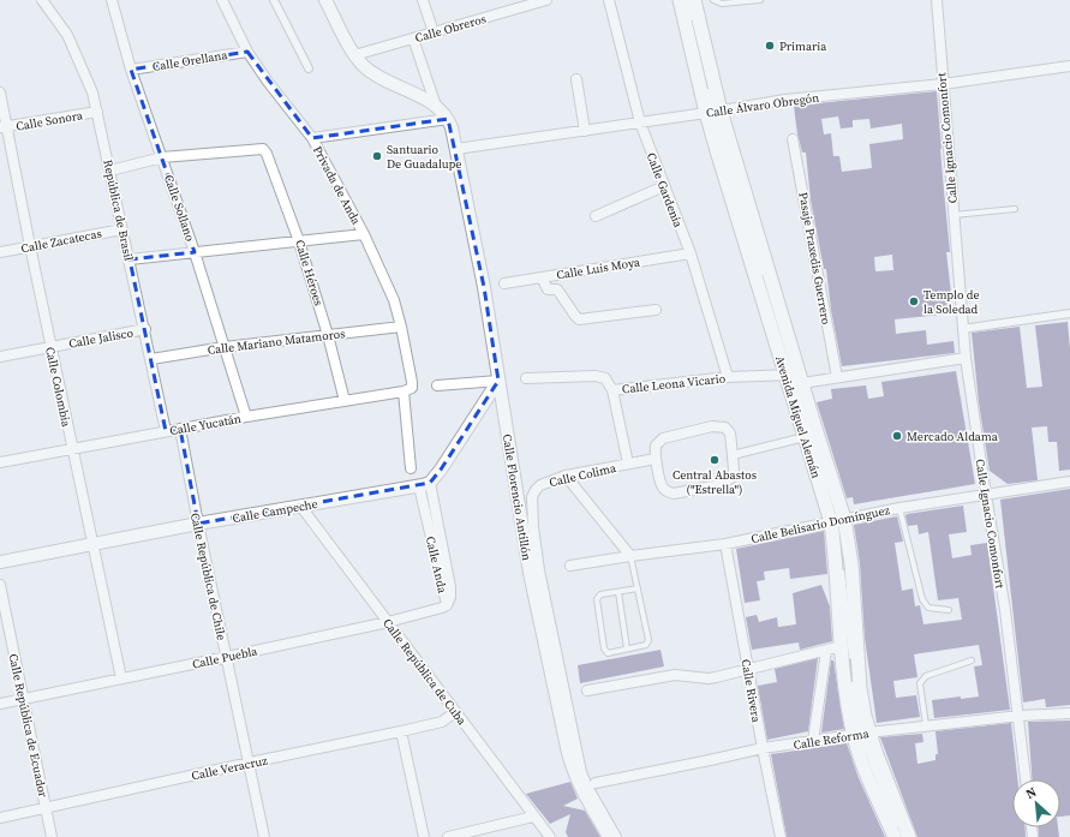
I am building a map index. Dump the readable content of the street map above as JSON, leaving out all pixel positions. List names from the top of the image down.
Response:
{
  "streets": {
    "main road": ["Avenida Miguel Alemán"],
    "street": [
      "Calle Obreros",
      "Calle Orellana",
      "Calle Álvaro Obregón",
      "Calle Sonora",
      "Calle Ignacio Comonfort",
      "Privada de Anda",
      "Calle Gardenia",
      "Calle Sollano",
      "República de Brasil",
      "Calle Zacatecas",
      "Pasaje Praxedis Guerrero",
      "Calle Luis Moya",
      "Calle Héroes",
      "Calle Jalisco",
      "Calle Mariano Matamoros",
      "Calle Leona Vicario",
      "Calle Colombia",
      "Calle Yucatán",
      "Calle Colima",
      "Calle Florencio Antillón",
      "Calle Campeche",
      "Calle Belisario Domínguez",
      "Calle Anda",
      "Calle República de Chile",
      "Calle Puebla",
      "Calle República de Cuba",
      "Calle Rivera",
      "Calle República de Ecuador",
      "Calle Reforma",
      "Calle Veracruz"
    ]
  },
  "crossings": [
    ["Calle Orellana", "Privada de Anda"],
    ["Calle Orellana", "Calle Sollano"],
    ["Calle Álvaro Obregón", "Calle Ignacio Comonfort"],
    ["Calle Álvaro Obregón", "Calle Gardenia"],
    ["Calle Álvaro Obregón", "Avenida Miguel Alemán"],
    ["Calle Álvaro Obregón", "Calle Florencio Antillón"],
    ["Calle Sonora", "República de Brasil"],
    ["Calle Sonora", "Calle Colombia"],
    ["Calle Ignacio Comonfort", "Calle Leona Vicario"],
    ["Calle Ignacio Comonfort", "Calle Belisario Domínguez"],
    ["Calle Ignacio Comonfort", "Calle Reforma"],
    ["Privada de Anda", "Calle Mariano Matamoros"],
    ["Privada de Anda", "Calle Yucatán"],
    ["Calle Gardenia", "Calle Luis Moya"],
    ["Calle Gardenia", "Calle Leona Vicario"],
    ["Calle Sollano", "Calle Héroes"],
    ["Calle Sollano", "Calle Mariano Matamoros"],
    ["Calle Sollano", "Calle Yucatán"],
    ["República de Brasil", "Calle Zacatecas"],
    ["República de Brasil", "Calle Jalisco"],
    ["República de Brasil", "Calle Mariano Matamoros"],
    ["República de Brasil", "Calle Yucatán"],
    ["Calle Zacatecas", "Calle Colombia"],
    ["Pasaje Praxedis Guerrero", "Calle Leona Vicario"],
    ["Calle Héroes", "Calle Mariano Matamoros"],
    ["Calle Héroes", "Calle Yucatán"],
    ["Calle Jalisco", "Calle Colombia"],
    ["Calle Leona Vicario", "Avenida Miguel Alemán"],
    ["Calle Colombia", "Calle Yucatán"],
    ["Calle Colombia", "Calle Campeche"],
    ["Calle Colombia", "Calle Puebla"],
    ["Avenida Miguel Alemán", "Calle Belisario Domínguez"],
    ["Avenida Miguel Alemán", "Calle Reforma"],
    ["Calle Yucatán", "Calle República de Chile"],
    ["Calle Colima", "Calle Florencio Antillón"],
    ["Calle Campeche", "Calle Anda"],
    ["Calle Campeche", "Calle República de Chile"],
    ["Calle Campeche", "Calle República de Cuba"],
    ["Calle Belisario Domínguez", "Calle Rivera"],
    ["Calle Anda", "Calle Puebla"],
    ["Calle República de Chile", "Calle Puebla"],
    ["Calle República de Chile", "Calle Veracruz"],
    ["Calle Puebla", "Calle República de Cuba"],
    ["Calle Puebla", "Calle República de Ecuador"],
    ["Calle República de Cuba", "Calle Veracruz"],
    ["Calle Rivera", "Calle Reforma"],
    ["Calle República de Ecuador", "Calle Veracruz"]
  ],
  "places": [
    "Primaria",
    "Santuario De Guadalupe",
    "Templo de la Soledad",
    "Mercado Aldama",
    "Central Abastos (\"Estrella\")"
  ],
  "north": "top left"
}
